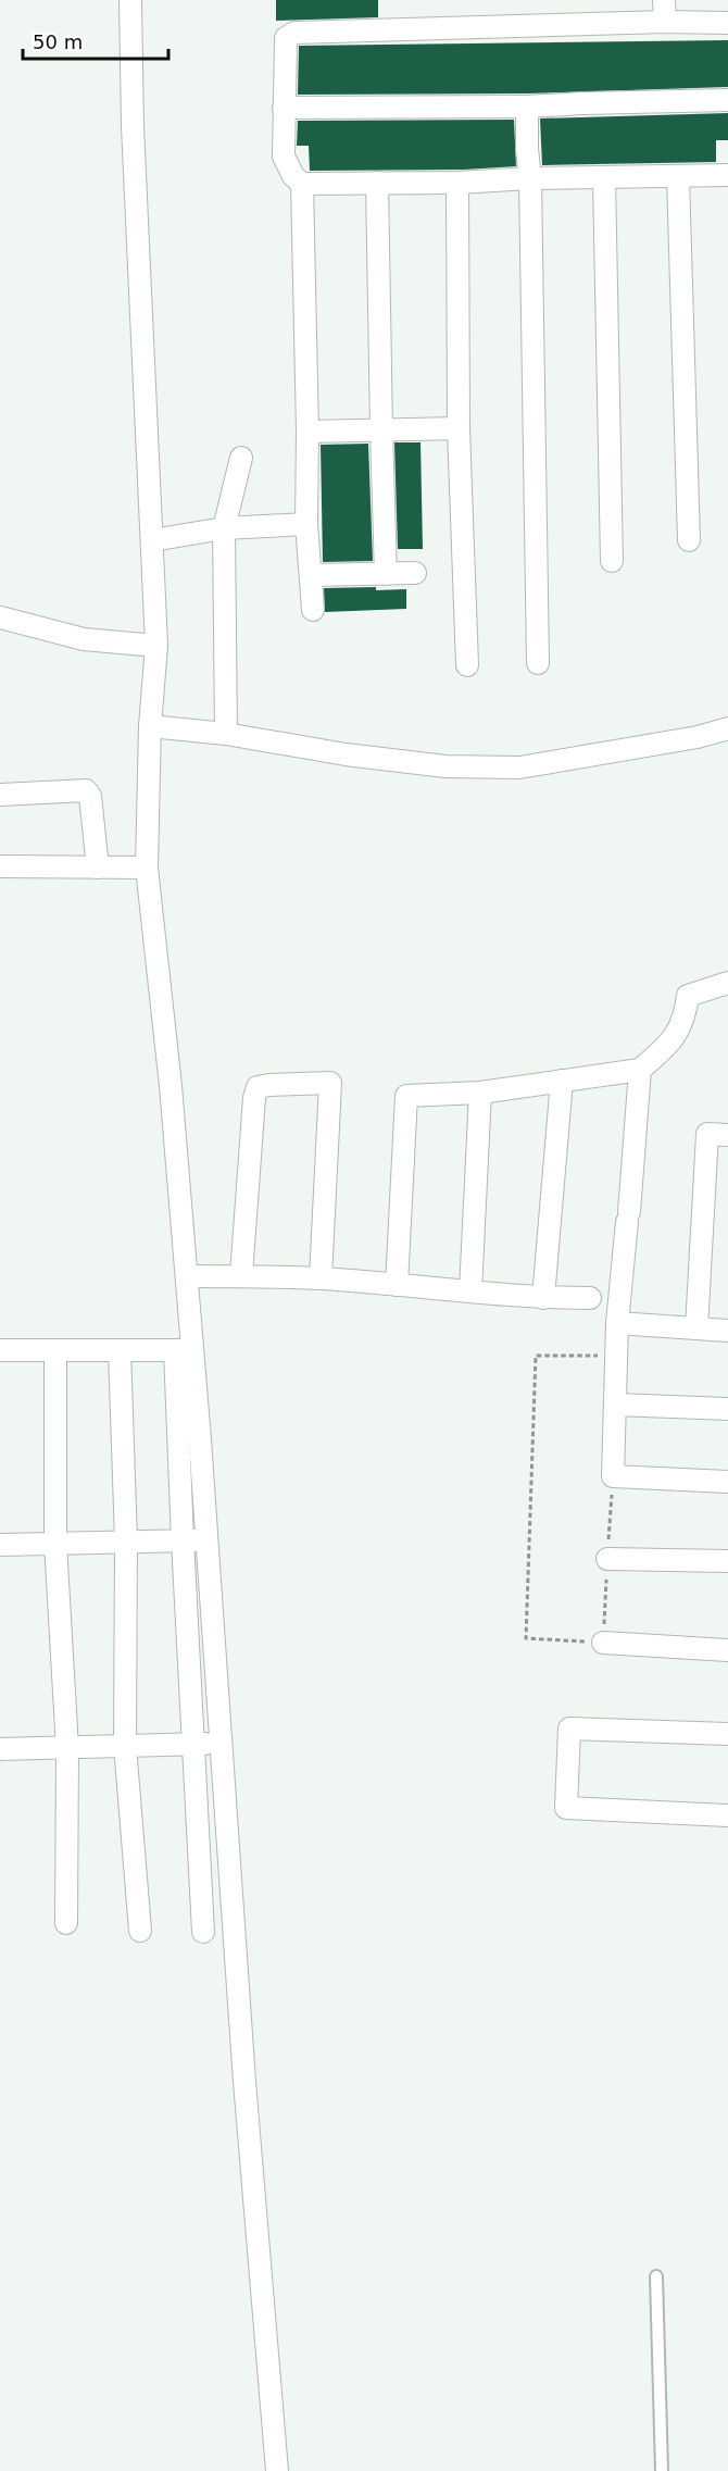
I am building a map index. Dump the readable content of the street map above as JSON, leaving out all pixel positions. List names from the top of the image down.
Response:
{
  "scale_bar": "50 m"
}
